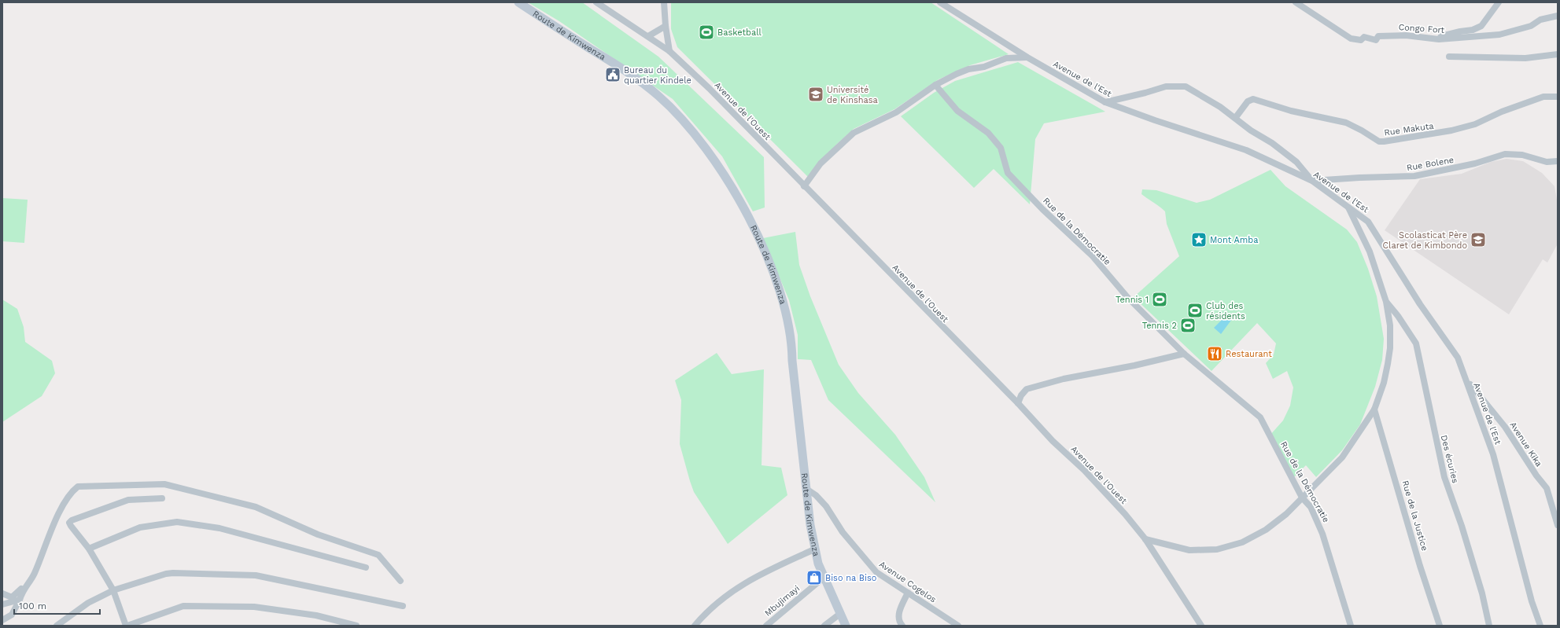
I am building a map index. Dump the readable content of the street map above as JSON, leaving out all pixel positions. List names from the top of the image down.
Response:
{
  "streets": {
    "street": [
      "Congo Fort",
      "Route de Kimwenza",
      "Avenue de l'Est",
      "Avenue de l'Ouest",
      "Rue Makuta",
      "Rue Bolene",
      "Rue de la Démocratie",
      "Avenue Kika",
      "Des écuries",
      "Rue de la Justice",
      "Avenue Cogelos",
      "Mbujimayi"
    ]
  },
  "crossings": [
    ["Route de Kimwenza", "Avenue Cogelos"],
    ["Route de Kimwenza", "Mbujimayi"],
    ["Avenue de l'Est", "Rue Bolene"],
    ["Avenue de l'Est", "Avenue Kika"]
  ],
  "places": {
    "sports": [
      "Basketball",
      "Tennis 1",
      "Club des résidents",
      "Tennis 2"
    ],
    "public building": ["Bureau du quartier Kindele"],
    "school or university": ["Université de Kinshasa", "Scolasticat Père Claret de Kimbondo"],
    "place": ["Mont Amba"],
    "restaurant": ["Restaurant"],
    "shop": ["Biso na Biso"]
  },
  "scale_bar": "100 m"
}
